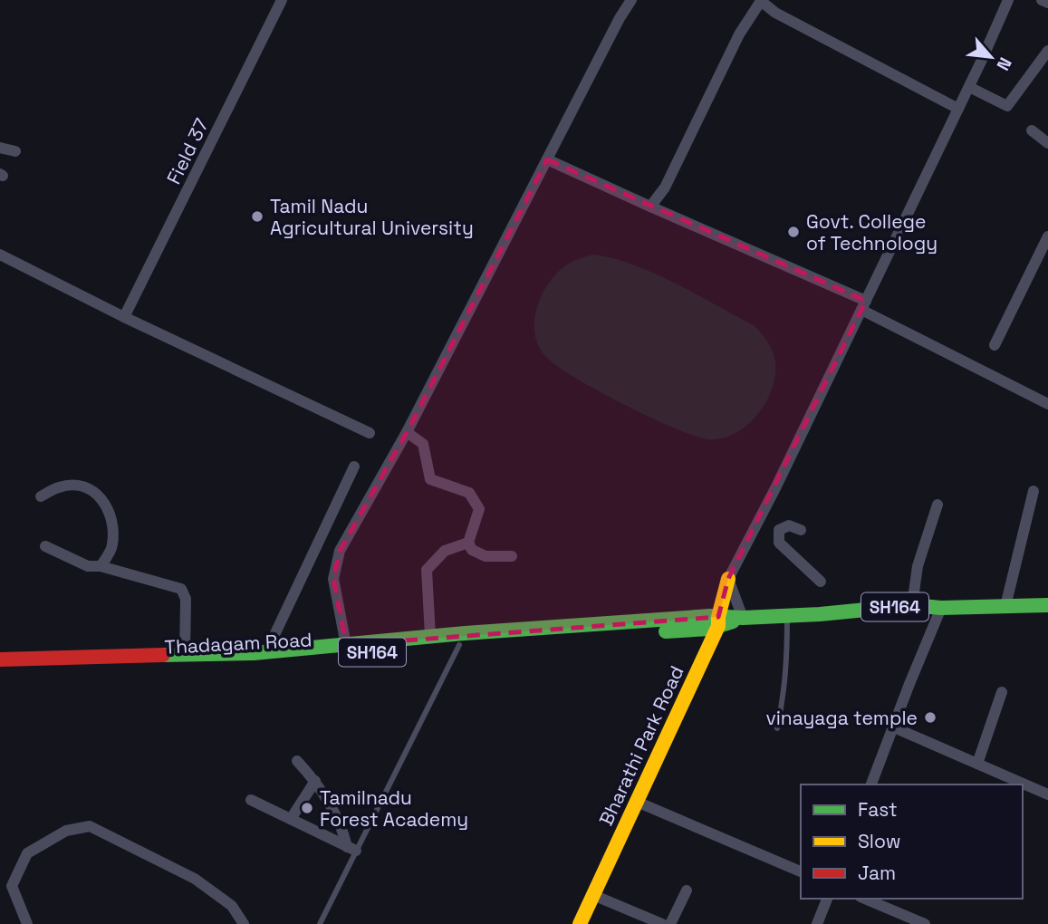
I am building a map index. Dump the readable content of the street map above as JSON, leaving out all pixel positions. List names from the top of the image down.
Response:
{
  "streets": {
    "main road": ["SH164", "Thadagam Road", "Bharathi Park Road"],
    "street": ["Field 37"]
  },
  "crossings": [
    ["Thadagam Road", "Bharathi Park Road"]
  ],
  "places": [
    "Tamil Nadu Agricultural University",
    "Govt. College of Technology",
    "vinayaga temple",
    "Tamilnadu Forest Academy"
  ],
  "legend": ["Fast", "Slow", "Jam"],
  "north": "bottom right"
}
